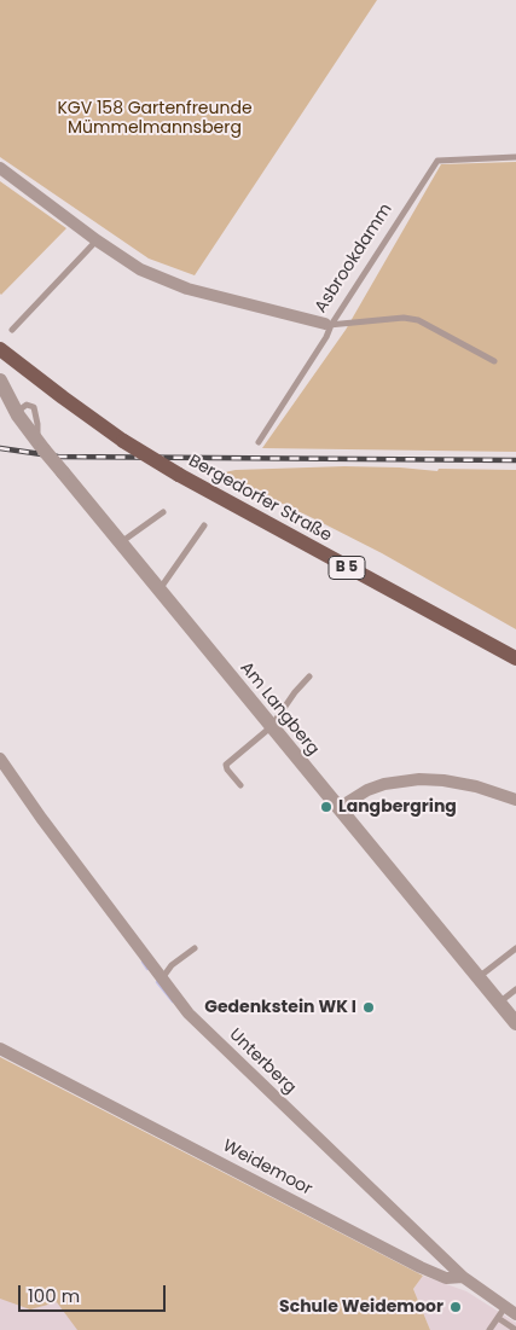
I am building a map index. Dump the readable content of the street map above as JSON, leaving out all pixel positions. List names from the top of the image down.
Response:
{
  "streets": {
    "main road": ["Bergedorfer Straße", "B 5"],
    "street": [
      "Asbrookdamm",
      "Am Langberg",
      "Unterberg",
      "Weidemoor"
    ]
  },
  "crossings": [
    ["Unterberg", "Weidemoor"]
  ],
  "parks": ["KGV 158 Gartenfreunde Mümmelmannsberg"],
  "places": ["Langbergring", "Gedenkstein WK I", "Schule Weidemoor"],
  "scale_bar": "100 m"
}
